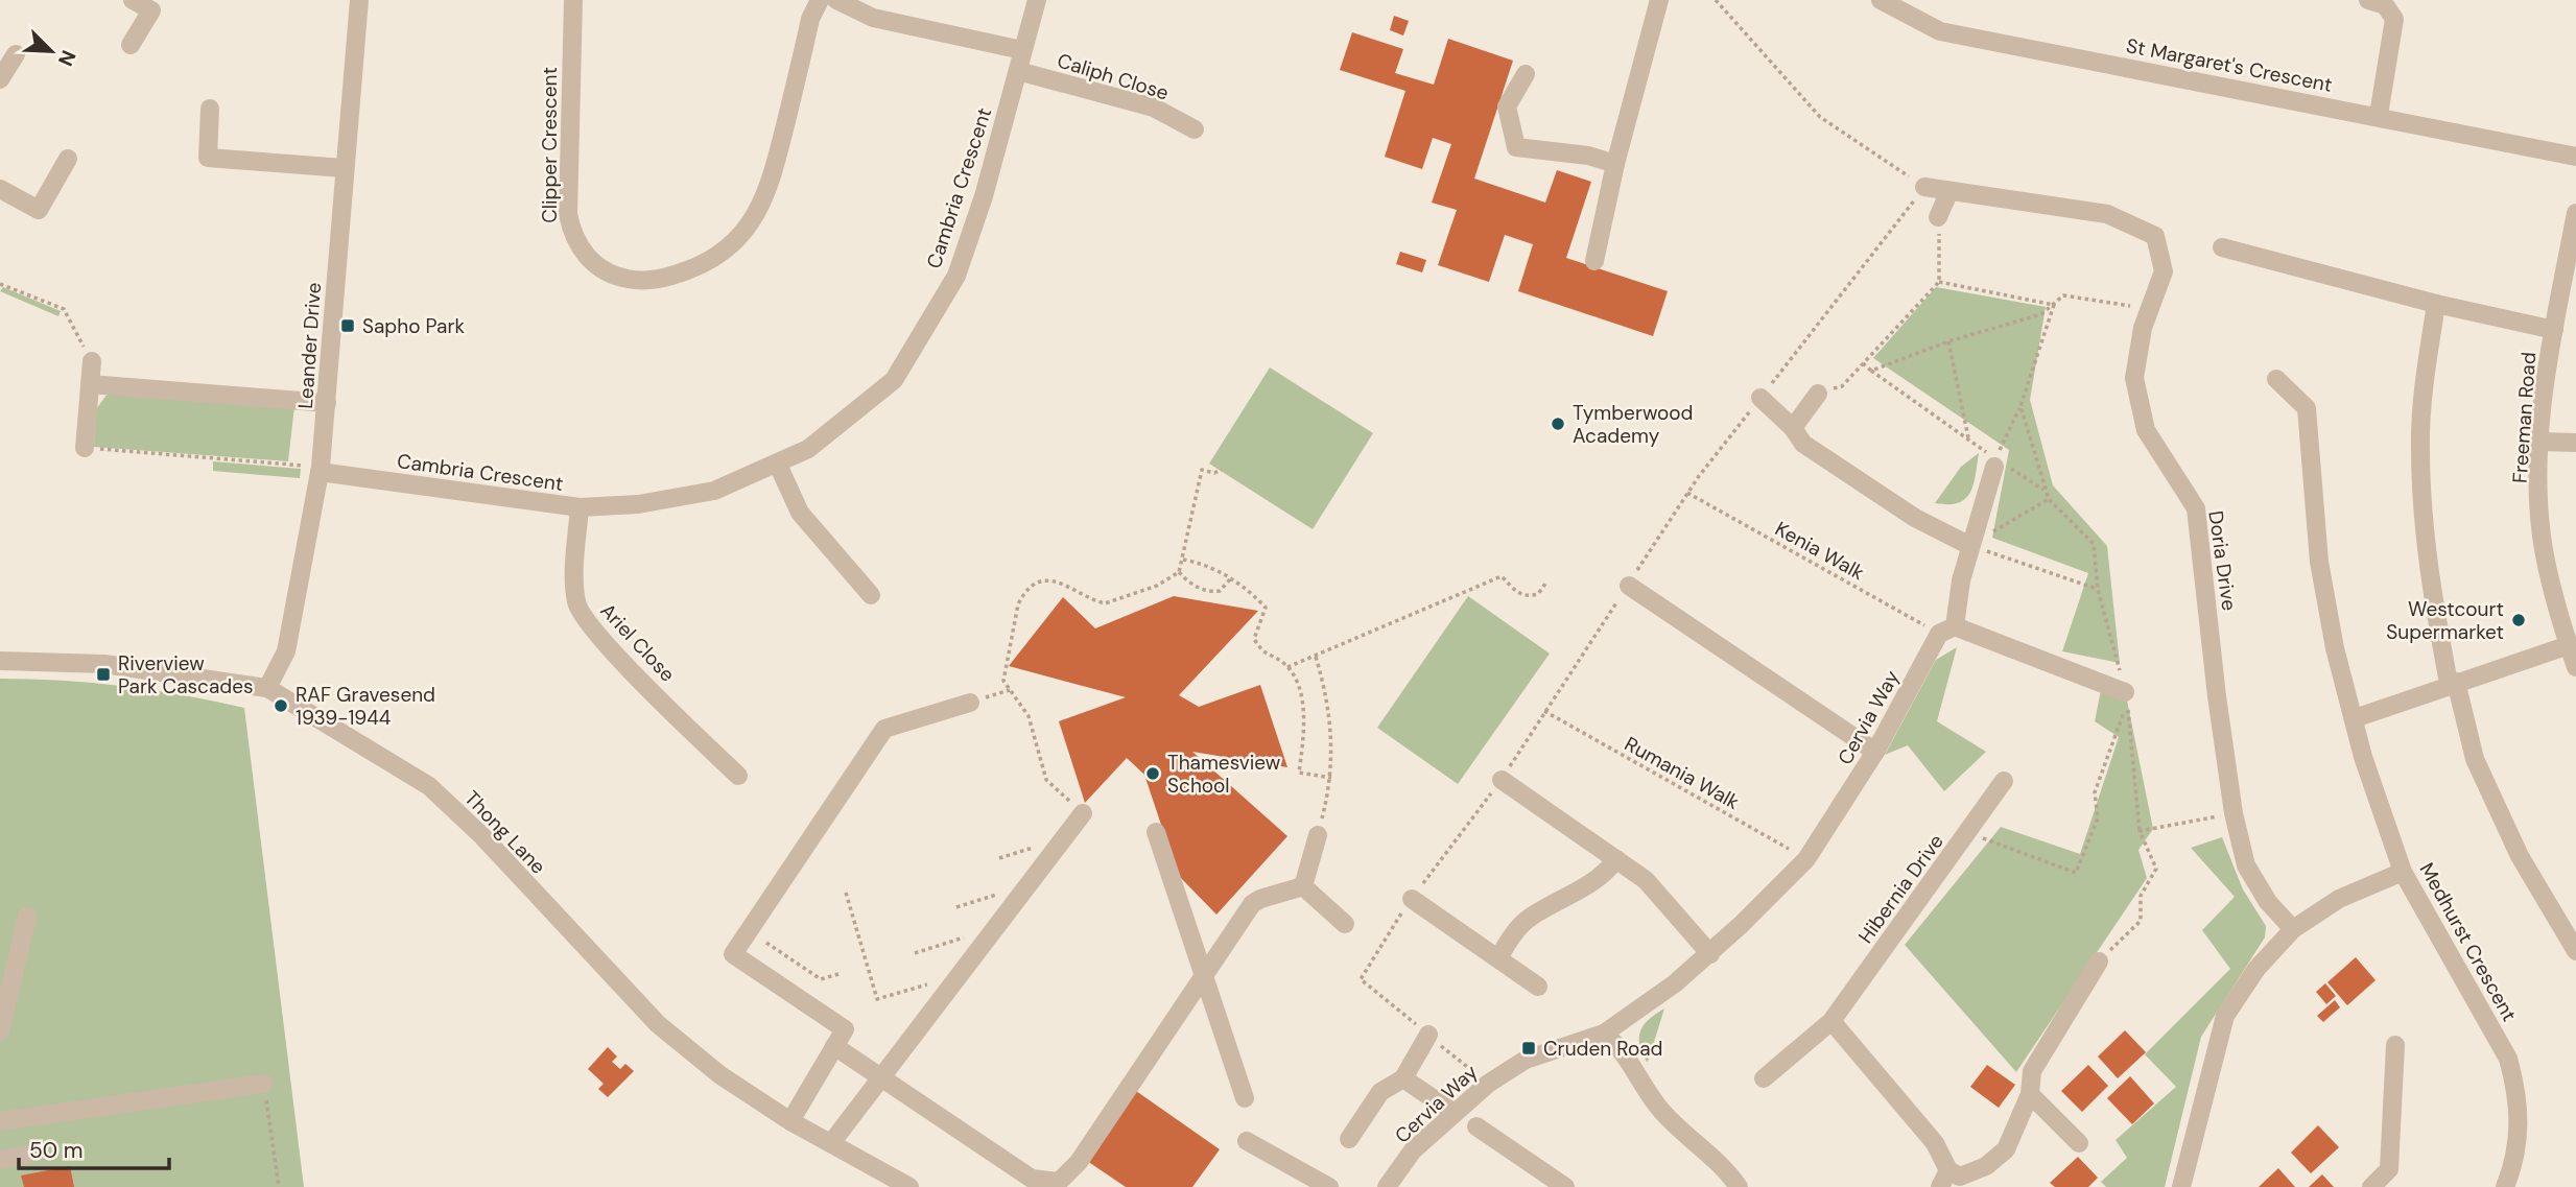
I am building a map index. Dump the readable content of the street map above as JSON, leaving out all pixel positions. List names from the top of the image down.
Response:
{
  "streets": {
    "street": [
      "St Margaret's Crescent",
      "Caliph Close",
      "Clipper Crescent",
      "Cambria Crescent",
      "Leander Drive",
      "Freeman Road",
      "Doria Drive",
      "Ariel Close",
      "Cervia Way",
      "Thong Lane",
      "Hibernia Drive",
      "Medhurst Crescent"
    ],
    "path": ["Kenia Walk", "Rumania Walk"]
  },
  "crossings": [
    ["Caliph Close", "Cambria Crescent"],
    ["Cambria Crescent", "Leander Drive"],
    ["Cambria Crescent", "Ariel Close"],
    ["Leander Drive", "Thong Lane"],
    ["Kenia Walk", "Cervia Way"],
    ["Cervia Way", "Rumania Walk"]
  ],
  "places": {
    "transit": ["Sapho Park", "Riverview Park Cascades", "Cruden Road"],
    "other": [
      "Tymberwood Academy",
      "Westcourt Supermarket",
      "RAF Gravesend 1939-1944",
      "Thamesview School"
    ]
  },
  "scale_bar": "50 m",
  "north": "bottom right"
}
